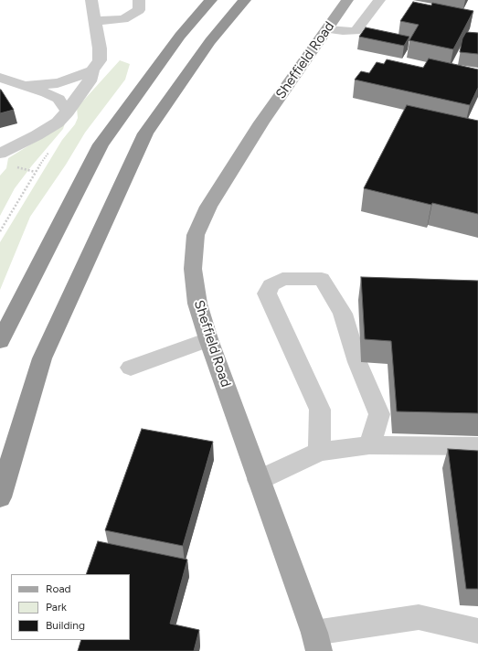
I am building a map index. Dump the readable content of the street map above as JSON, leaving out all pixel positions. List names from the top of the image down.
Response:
{
  "streets": {
    "main road": ["Sheffield Road"]
  },
  "legend": ["Road", "Park", "Building"]
}
